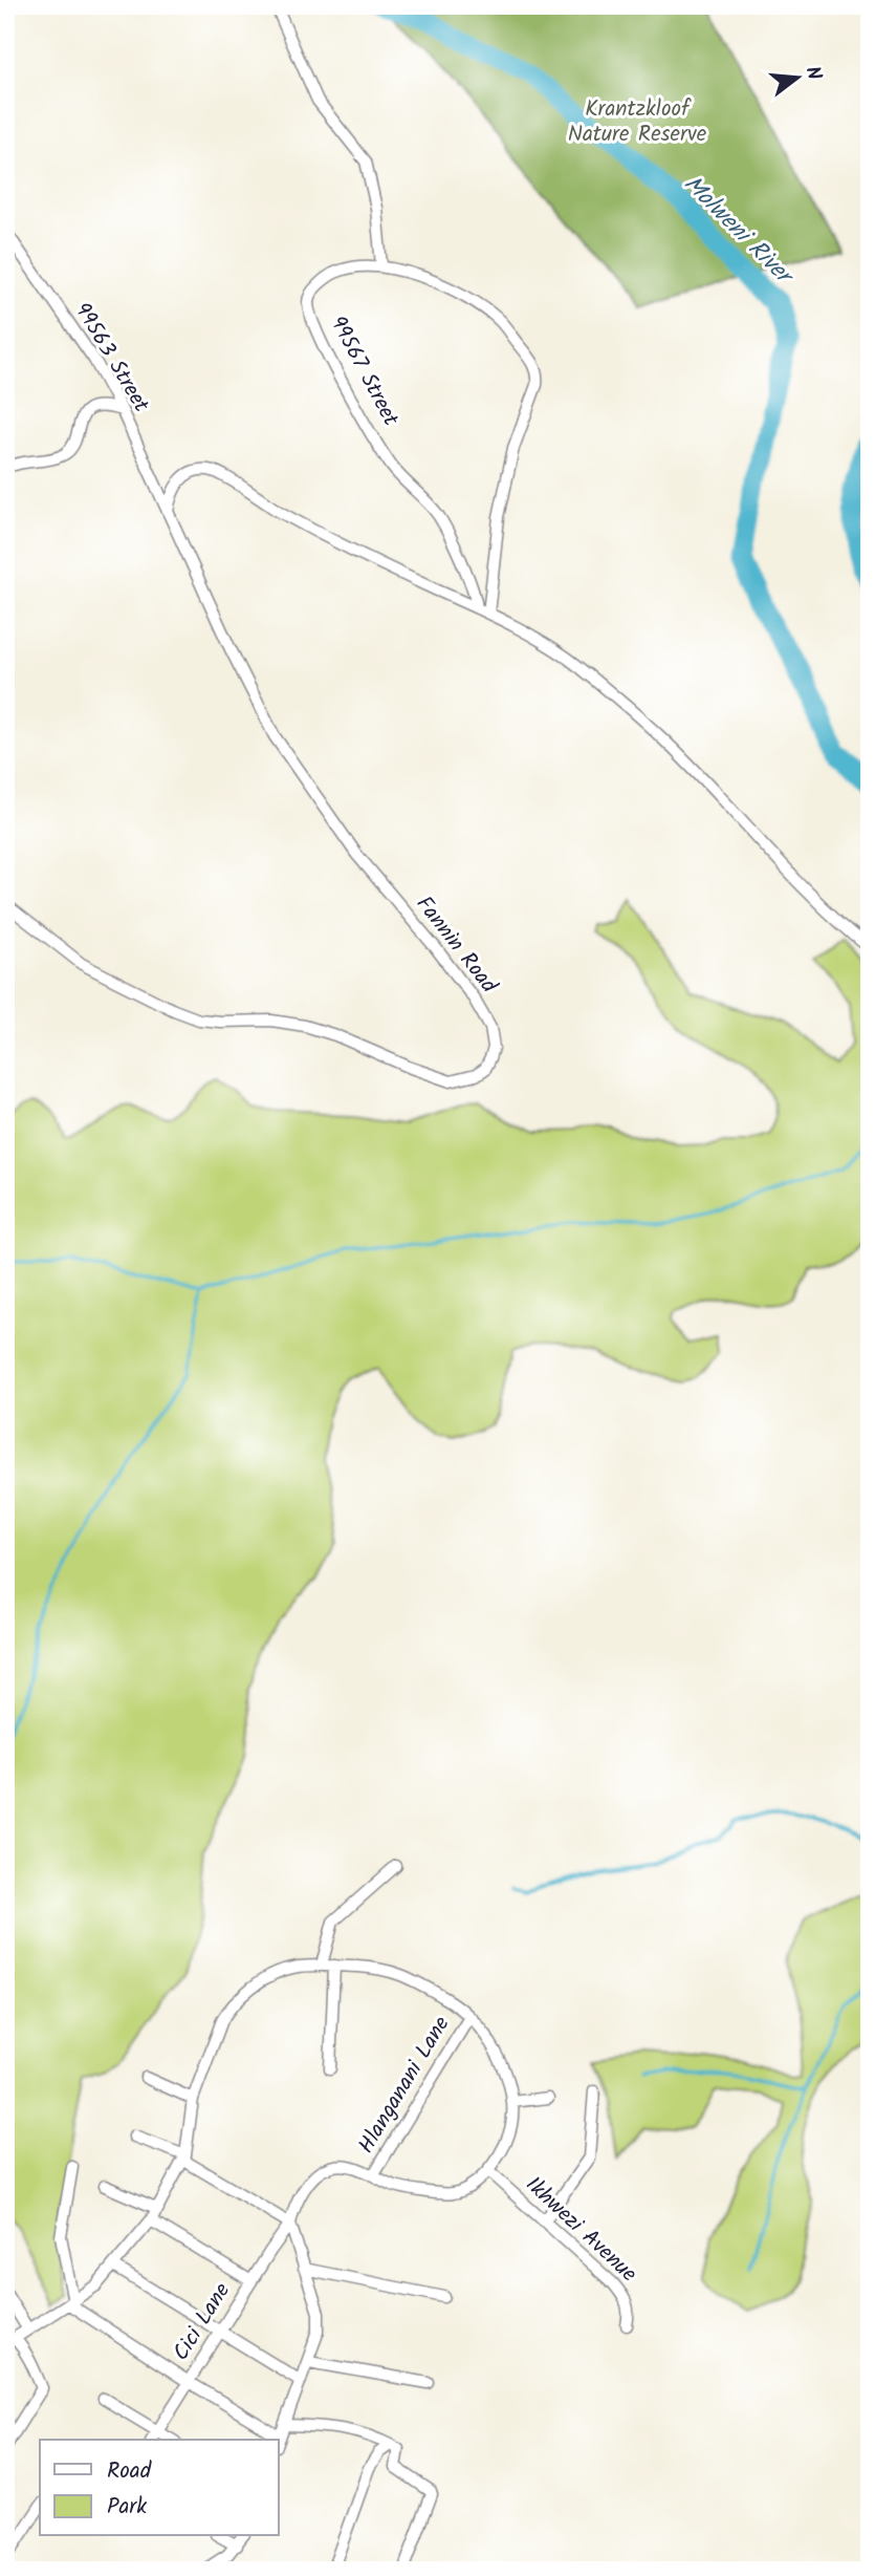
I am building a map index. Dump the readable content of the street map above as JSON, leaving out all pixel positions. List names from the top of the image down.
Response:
{
  "streets": {
    "street": [
      "99563 Street",
      "99567 Street",
      "Fannin Road",
      "Hlanganani Lane",
      "Ikhwezi Avenue",
      "Cici Lane"
    ]
  },
  "crossings": [
    ["99563 Street", "Fannin Road"],
    ["Hlanganani Lane", "Cici Lane"],
    ["Ikhwezi Avenue", "Cici Lane"]
  ],
  "water": ["Molweni River"],
  "parks": ["Krantzkloof Nature Reserve"],
  "legend": ["Road", "Park"],
  "north": "right"
}
